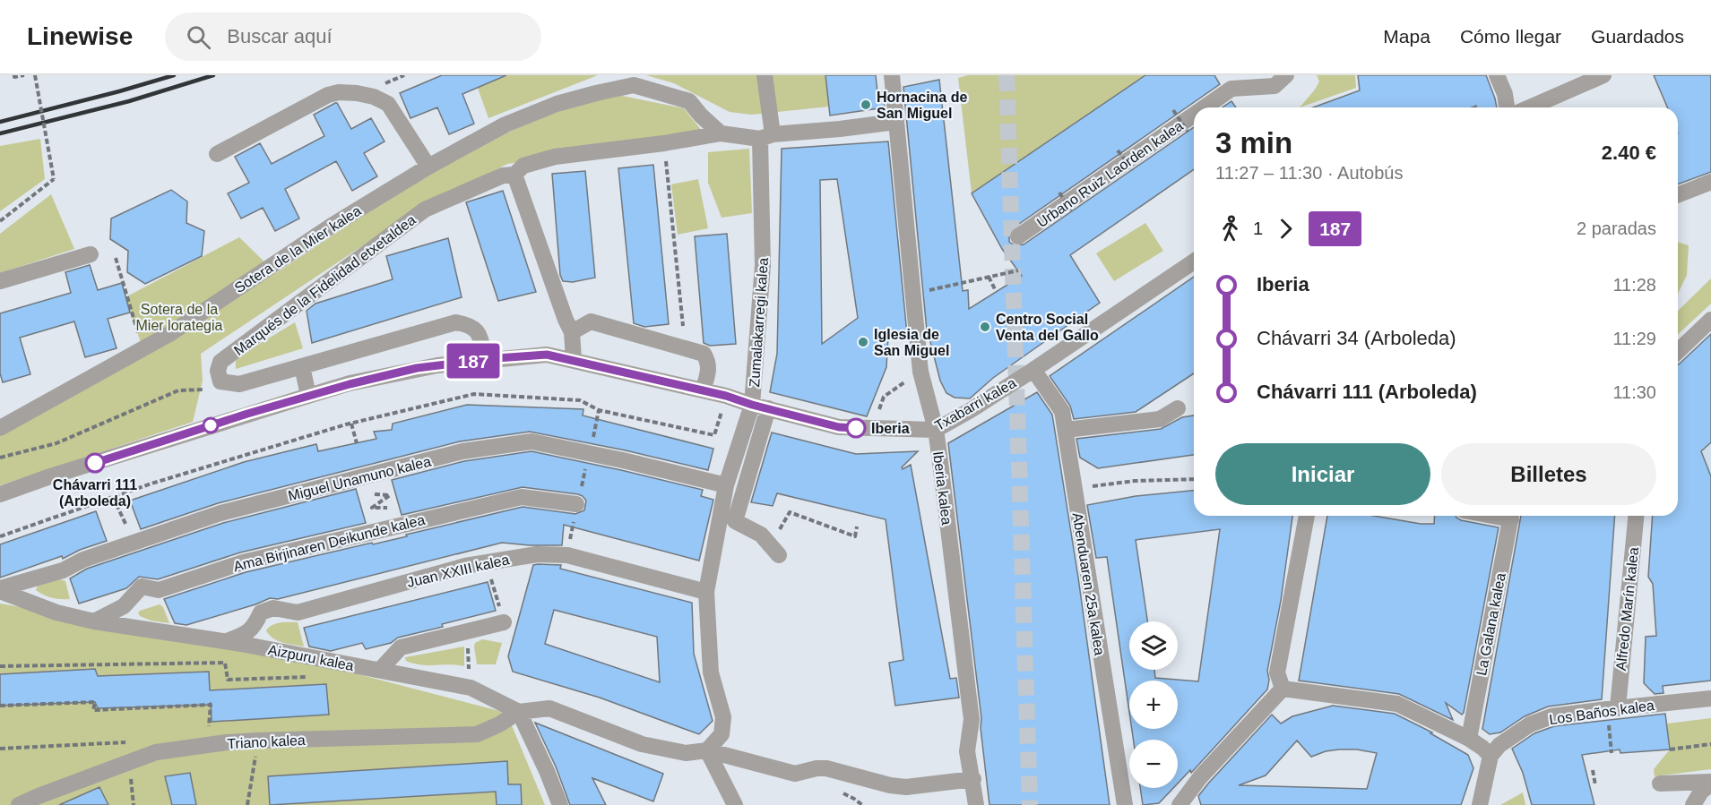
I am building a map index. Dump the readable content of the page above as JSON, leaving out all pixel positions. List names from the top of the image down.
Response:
{
  "streets": {
    "street": [
      "Urbano Ruiz Laorden kalea",
      "Sotera de la Mier kalea",
      "Marqués de la Fidelidad etxetaldea",
      "Zumalakarregi kalea",
      "Txabarri kalea",
      "Miguel Unamuno kalea",
      "Iberia kalea",
      "Ama Birjinaren Deikunde kalea",
      "Juan XXIII kalea",
      "Abenduaren 25a kalea",
      "Alfredo Marín kalea",
      "La Galana kalea",
      "Aizpuru kalea",
      "Los Baños kalea",
      "Triano kalea"
    ]
  },
  "crossings": [
    ["Sotera de la Mier kalea", "Marqués de la Fidelidad etxetaldea"],
    ["Zumalakarregi kalea", "Txabarri kalea"],
    ["Zumalakarregi kalea", "Miguel Unamuno kalea"],
    ["Zumalakarregi kalea", "Juan XXIII kalea"],
    ["Txabarri kalea", "Iberia kalea"],
    ["Txabarri kalea", "Abenduaren 25a kalea"],
    ["Miguel Unamuno kalea", "Aizpuru kalea"],
    ["Ama Birjinaren Deikunde kalea", "Aizpuru kalea"],
    ["Juan XXIII kalea", "Aizpuru kalea"],
    ["Alfredo Marín kalea", "Los Baños kalea"],
    ["Aizpuru kalea", "Triano kalea"]
  ],
  "parks": ["Sotera de la Mier lorategia"],
  "places": [
    "Hornacina de San Miguel",
    "Centro Social Venta del Gallo",
    "Iglesia de San Miguel",
    "Iberia",
    "Chávarri 111 (Arboleda)"
  ],
  "lines": ["bus line 187"],
  "page": {
    "header": "Linewise",
    "search": "Buscar aquí",
    "nav": ["Mapa", "Cómo llegar", "Guardados"],
    "on_map": "187",
    "heading": ["3 min", "11:27 – 11:30 · Autobús", "2.40 €"],
    "legs": ["1", "187", "2 paradas"],
    "list": [
      {
        "name": "Iberia",
        "value": "11:28"
      },
      {
        "name": "Chávarri 34 (Arboleda)",
        "value": "11:29"
      },
      {
        "name": "Chávarri 111 (Arboleda)",
        "value": "11:30"
      }
    ],
    "buttons": ["Iniciar", "Billetes"],
    "map_buttons": ["+", "−"]
  }
}
